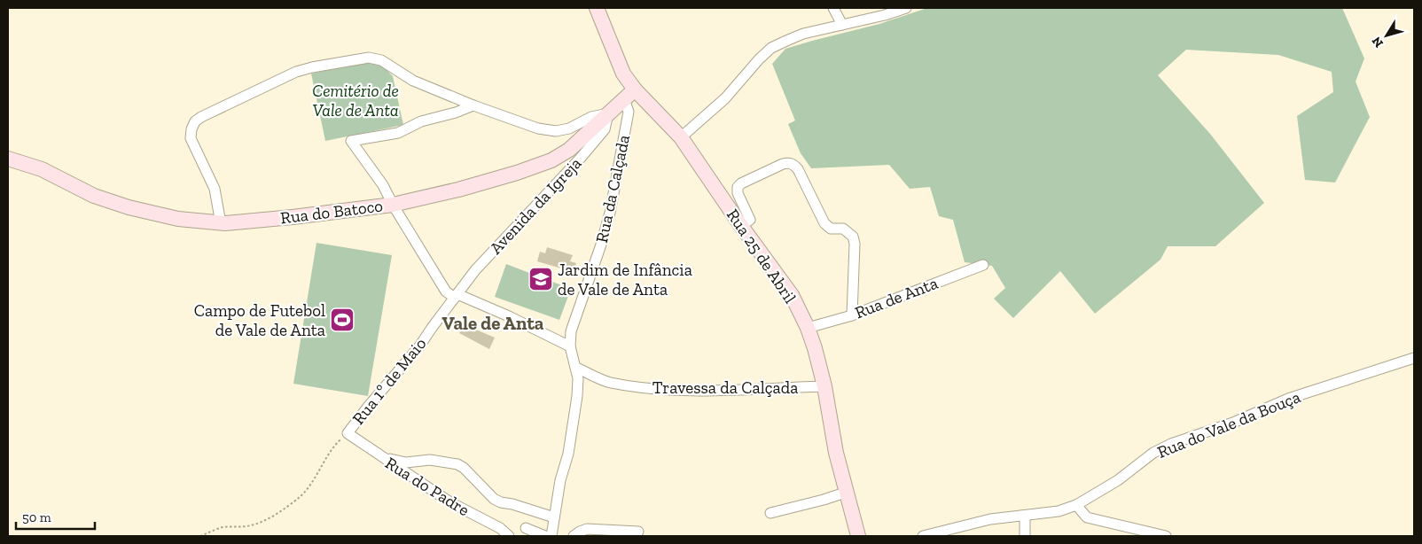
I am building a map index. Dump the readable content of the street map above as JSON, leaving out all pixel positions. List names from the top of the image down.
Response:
{
  "streets": {
    "street": [
      "Rua da Calçada",
      "Avenida da Igreja",
      "Rua do Batoco",
      "Rua 25 de Abril",
      "Rua de Anta",
      "Rua 1º de Maio",
      "Travessa da Calçada",
      "Rua do Vale da Bouça",
      "Rua do Padre"
    ]
  },
  "crossings": [
    ["Rua da Calçada", "Rua do Batoco"],
    ["Rua da Calçada", "Travessa da Calçada"],
    ["Avenida da Igreja", "Rua do Batoco"],
    ["Avenida da Igreja", "Rua 1º de Maio"],
    ["Rua do Batoco", "Rua 25 de Abril"],
    ["Rua 25 de Abril", "Rua de Anta"],
    ["Rua 25 de Abril", "Travessa da Calçada"],
    ["Rua 1º de Maio", "Rua do Padre"]
  ],
  "districts": ["Vale de Anta"],
  "parks": ["Cemitério de Vale de Anta"],
  "places": {
    "school or university": ["Jardim de Infância de Vale de Anta"],
    "sports": ["Campo de Futebol de Vale de Anta"]
  },
  "scale_bar": "50 m",
  "north": "bottom left"
}
